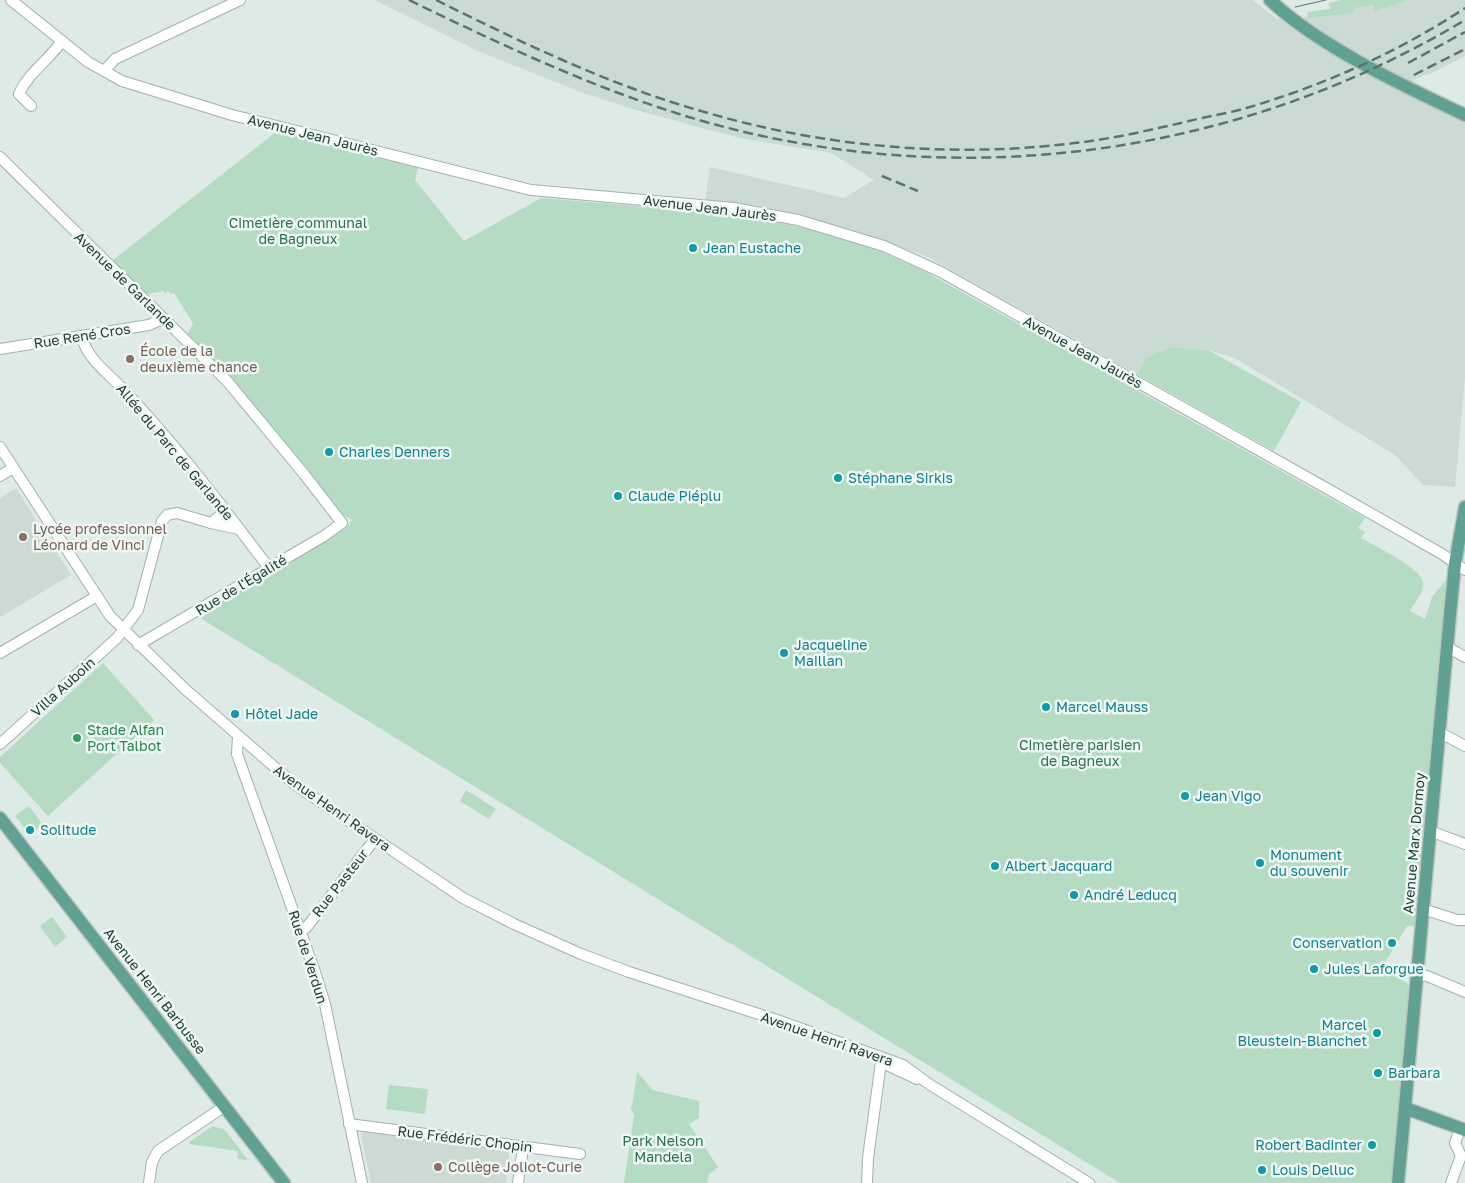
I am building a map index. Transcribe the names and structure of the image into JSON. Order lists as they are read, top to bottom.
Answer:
{
  "streets": {
    "main road": ["Avenue Marx Dormoy", "Avenue Henri Barbusse"],
    "street": [
      "Avenue Jean Jaurès",
      "Avenue de Garlande",
      "Rue René Cros",
      "Allée du Parc de Garlande",
      "Rue de l'Égalité",
      "Villa Auboin",
      "Avenue Henri Ravera",
      "Rue Pasteur",
      "Rue de Verdun",
      "Rue Frédéric Chopin"
    ]
  },
  "crossings": [
    ["Avenue Jean Jaurès", "Avenue Marx Dormoy"],
    ["Avenue de Garlande", "Rue René Cros"],
    ["Avenue de Garlande", "Rue de l'Égalité"],
    ["Rue René Cros", "Allée du Parc de Garlande"],
    ["Allée du Parc de Garlande", "Rue de l'Égalité"],
    ["Rue de l'Égalité", "Avenue Henri Ravera"],
    ["Villa Auboin", "Avenue Henri Ravera"],
    ["Avenue Henri Ravera", "Rue Pasteur"],
    ["Avenue Henri Ravera", "Rue de Verdun"],
    ["Rue de Verdun", "Rue Frédéric Chopin"]
  ],
  "parks": ["Cimetière communal de Bagneux", "Cimetière parisien de Bagneux", "Park Nelson Mandela"],
  "places": [
    "Jean Eustache",
    "École de la deuxième chance",
    "Charles Denners",
    "Stéphane Sirkis",
    "Claude Piéplu",
    "Lycée professionnel Léonard de Vinci",
    "Jacqueline Maillan",
    "Marcel Mauss",
    "Hôtel Jade",
    "Stade Alfan Port Talbot",
    "Jean Vigo",
    "Solitude",
    "Monument du souvenir",
    "Albert Jacquard",
    "André Leducq",
    "Conservation",
    "Jules Laforgue",
    "Marcel Bleustein-Blanchet",
    "Barbara",
    "Robert Badinter",
    "Collège Joliot-Curie",
    "Louis Delluc"
  ]
}
